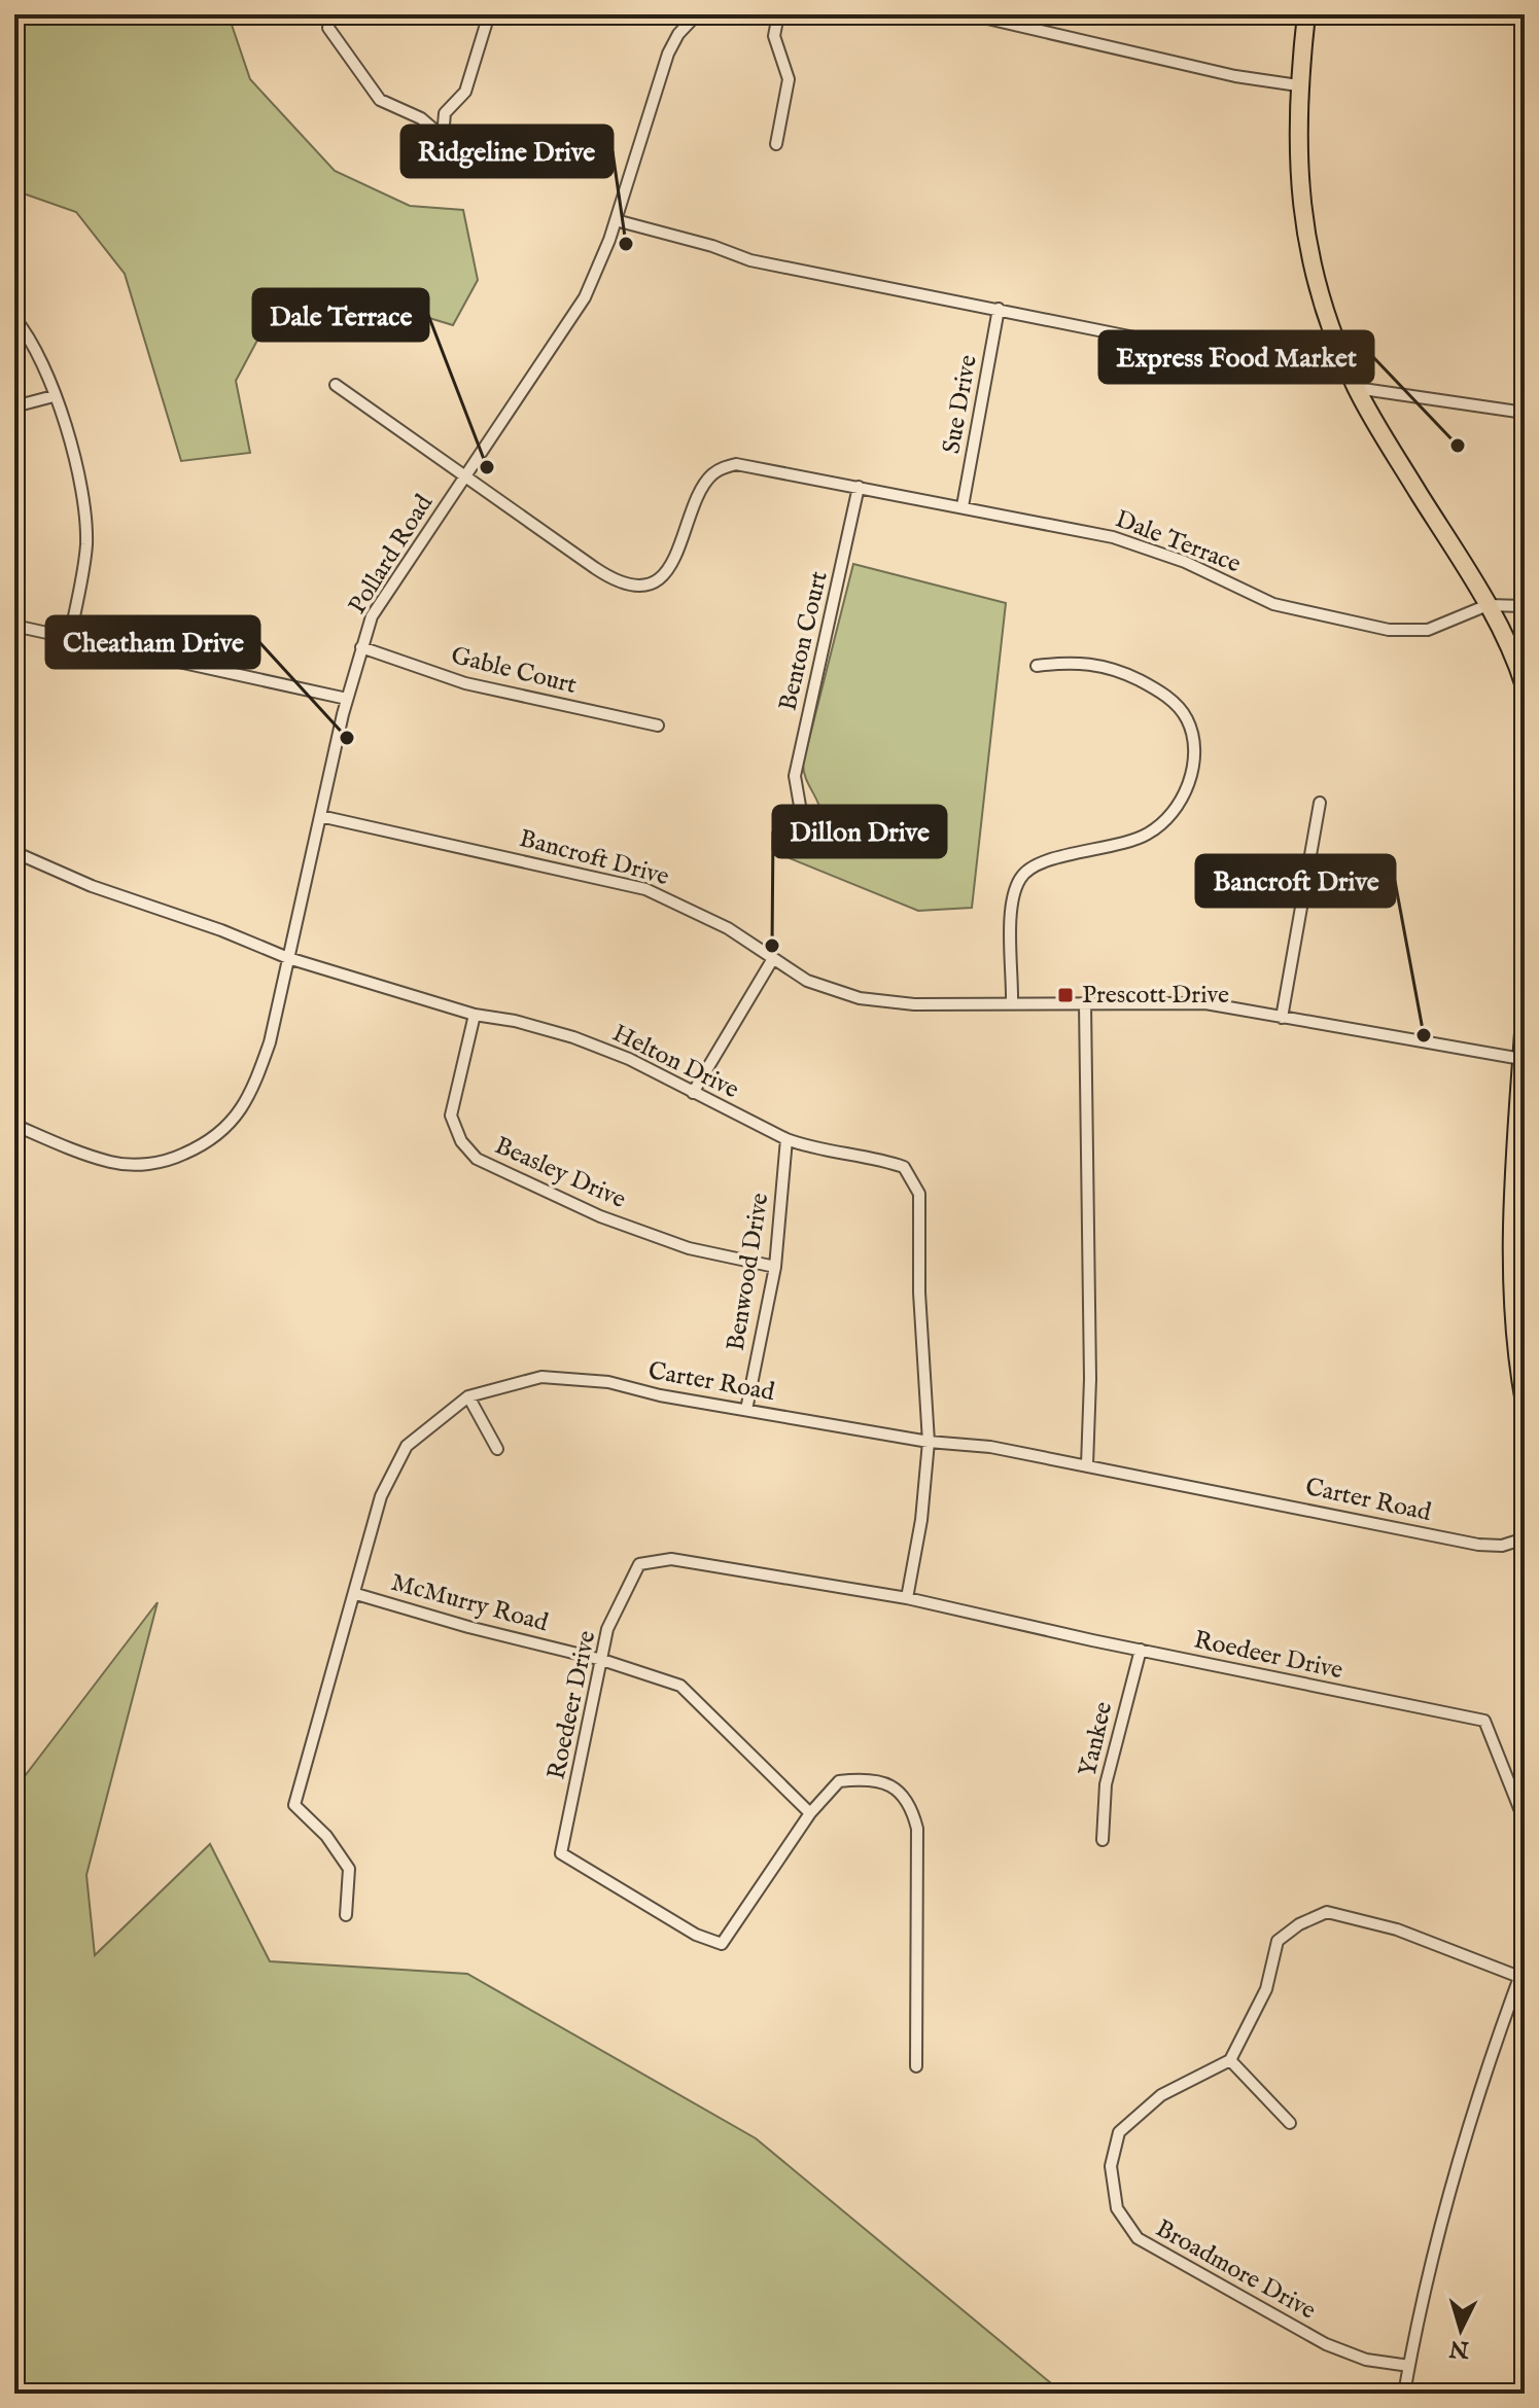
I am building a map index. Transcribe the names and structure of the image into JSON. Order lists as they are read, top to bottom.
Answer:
{
  "streets": {
    "street": [
      "Sue Drive",
      "Dale Terrace",
      "Pollard Road",
      "Benton Court",
      "Gable Court",
      "Bancroft Drive",
      "Helton Drive",
      "Beasley Drive",
      "Benwood Drive",
      "Carter Road",
      "McMurry Road",
      "Roedeer Drive",
      "Yankee",
      "Broadmore Drive"
    ]
  },
  "crossings": [
    ["Sue Drive", "Dale Terrace"],
    ["Dale Terrace", "Pollard Road"],
    ["Dale Terrace", "Benton Court"],
    ["Pollard Road", "Gable Court"],
    ["Pollard Road", "Bancroft Drive"],
    ["Pollard Road", "Helton Drive"],
    ["Helton Drive", "Beasley Drive"],
    ["Helton Drive", "Benwood Drive"],
    ["Helton Drive", "Carter Road"],
    ["Helton Drive", "Roedeer Drive"],
    ["Beasley Drive", "Benwood Drive"],
    ["Benwood Drive", "Carter Road"],
    ["Carter Road", "McMurry Road"],
    ["McMurry Road", "Roedeer Drive"],
    ["Roedeer Drive", "Yankee"]
  ],
  "places": {
    "other": [
      "Ridgeline Drive",
      "Express Food Market",
      "Dale Terrace",
      "Cheatham Drive",
      "Dillon Drive",
      "Bancroft Drive"
    ],
    "transit": ["Prescott Drive"]
  },
  "north": "bottom"
}
